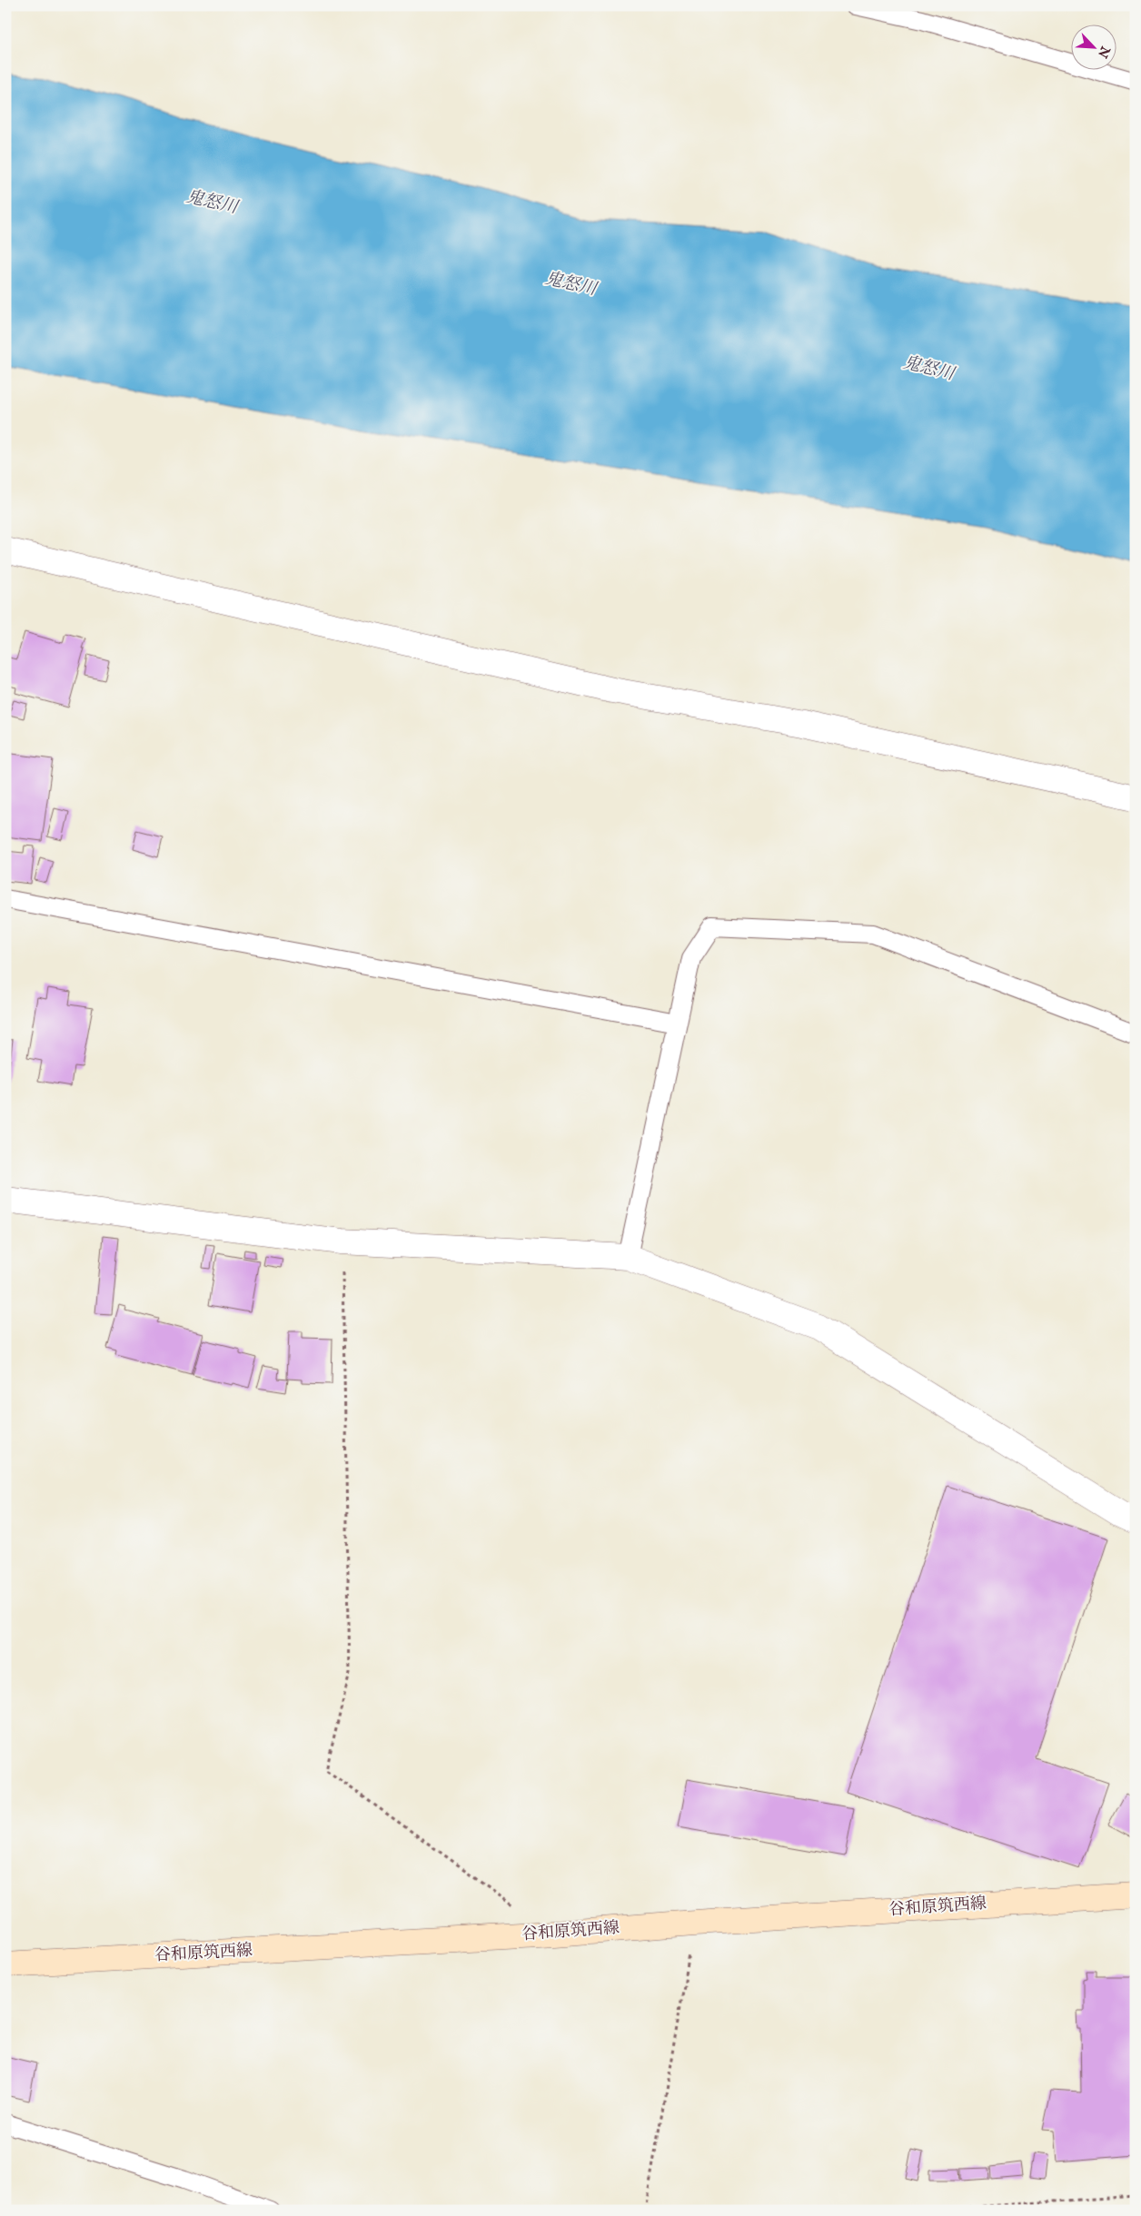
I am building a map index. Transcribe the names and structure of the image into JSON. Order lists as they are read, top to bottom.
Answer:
{
  "streets": {
    "main road": ["谷和原筑西線"]
  },
  "water": ["鬼怒川"],
  "north": "bottom right"
}
